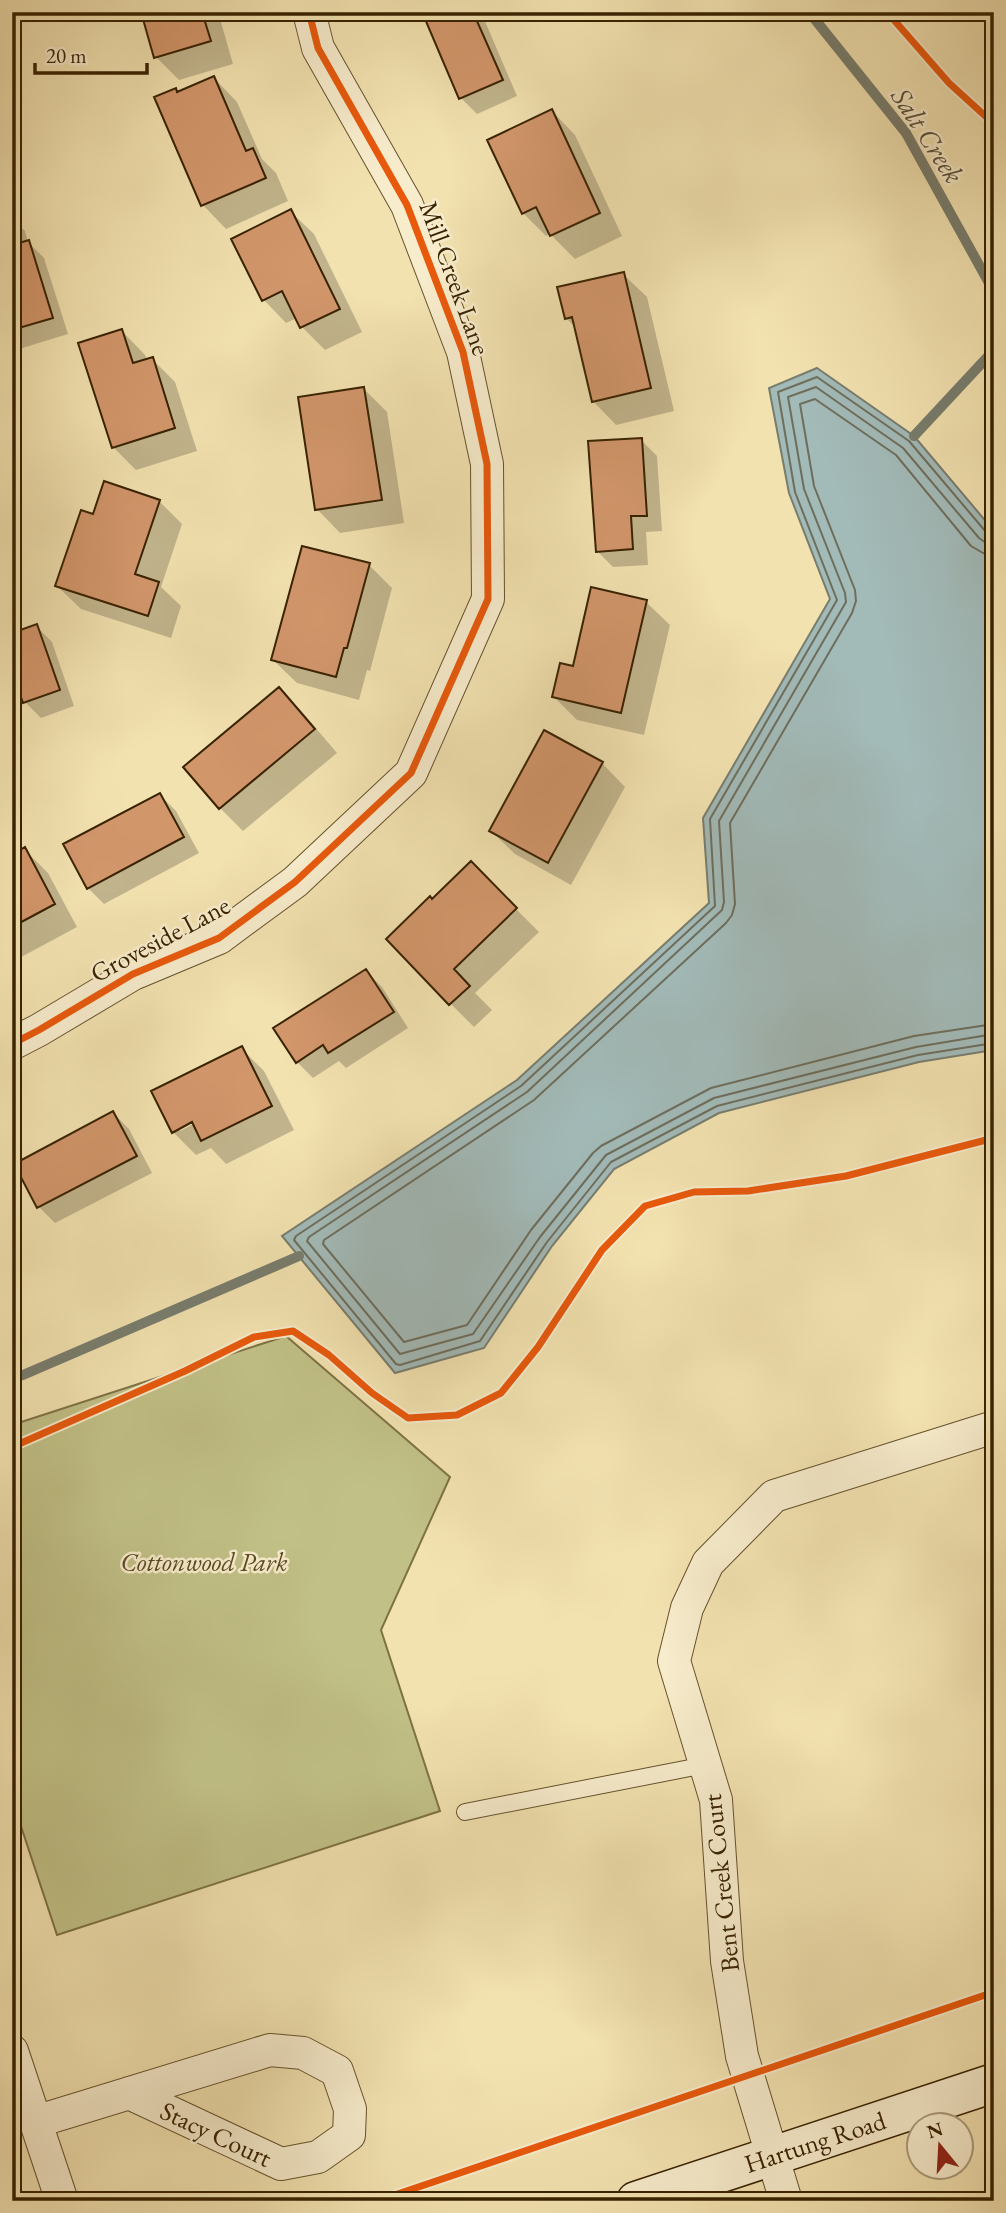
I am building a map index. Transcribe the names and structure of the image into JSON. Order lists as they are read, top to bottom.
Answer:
{
  "streets": {
    "street": [
      "Mill Creek Lane",
      "Groveside Lane",
      "Bent Creek Court",
      "Stacy Court",
      "Hartung Road"
    ]
  },
  "crossings": [
    ["Mill Creek Lane", "Groveside Lane"],
    ["Bent Creek Court", "Hartung Road"]
  ],
  "water": ["Salt Creek"],
  "parks": ["Cottonwood Park"],
  "scale_bar": "20 m",
  "north": "top"
}
